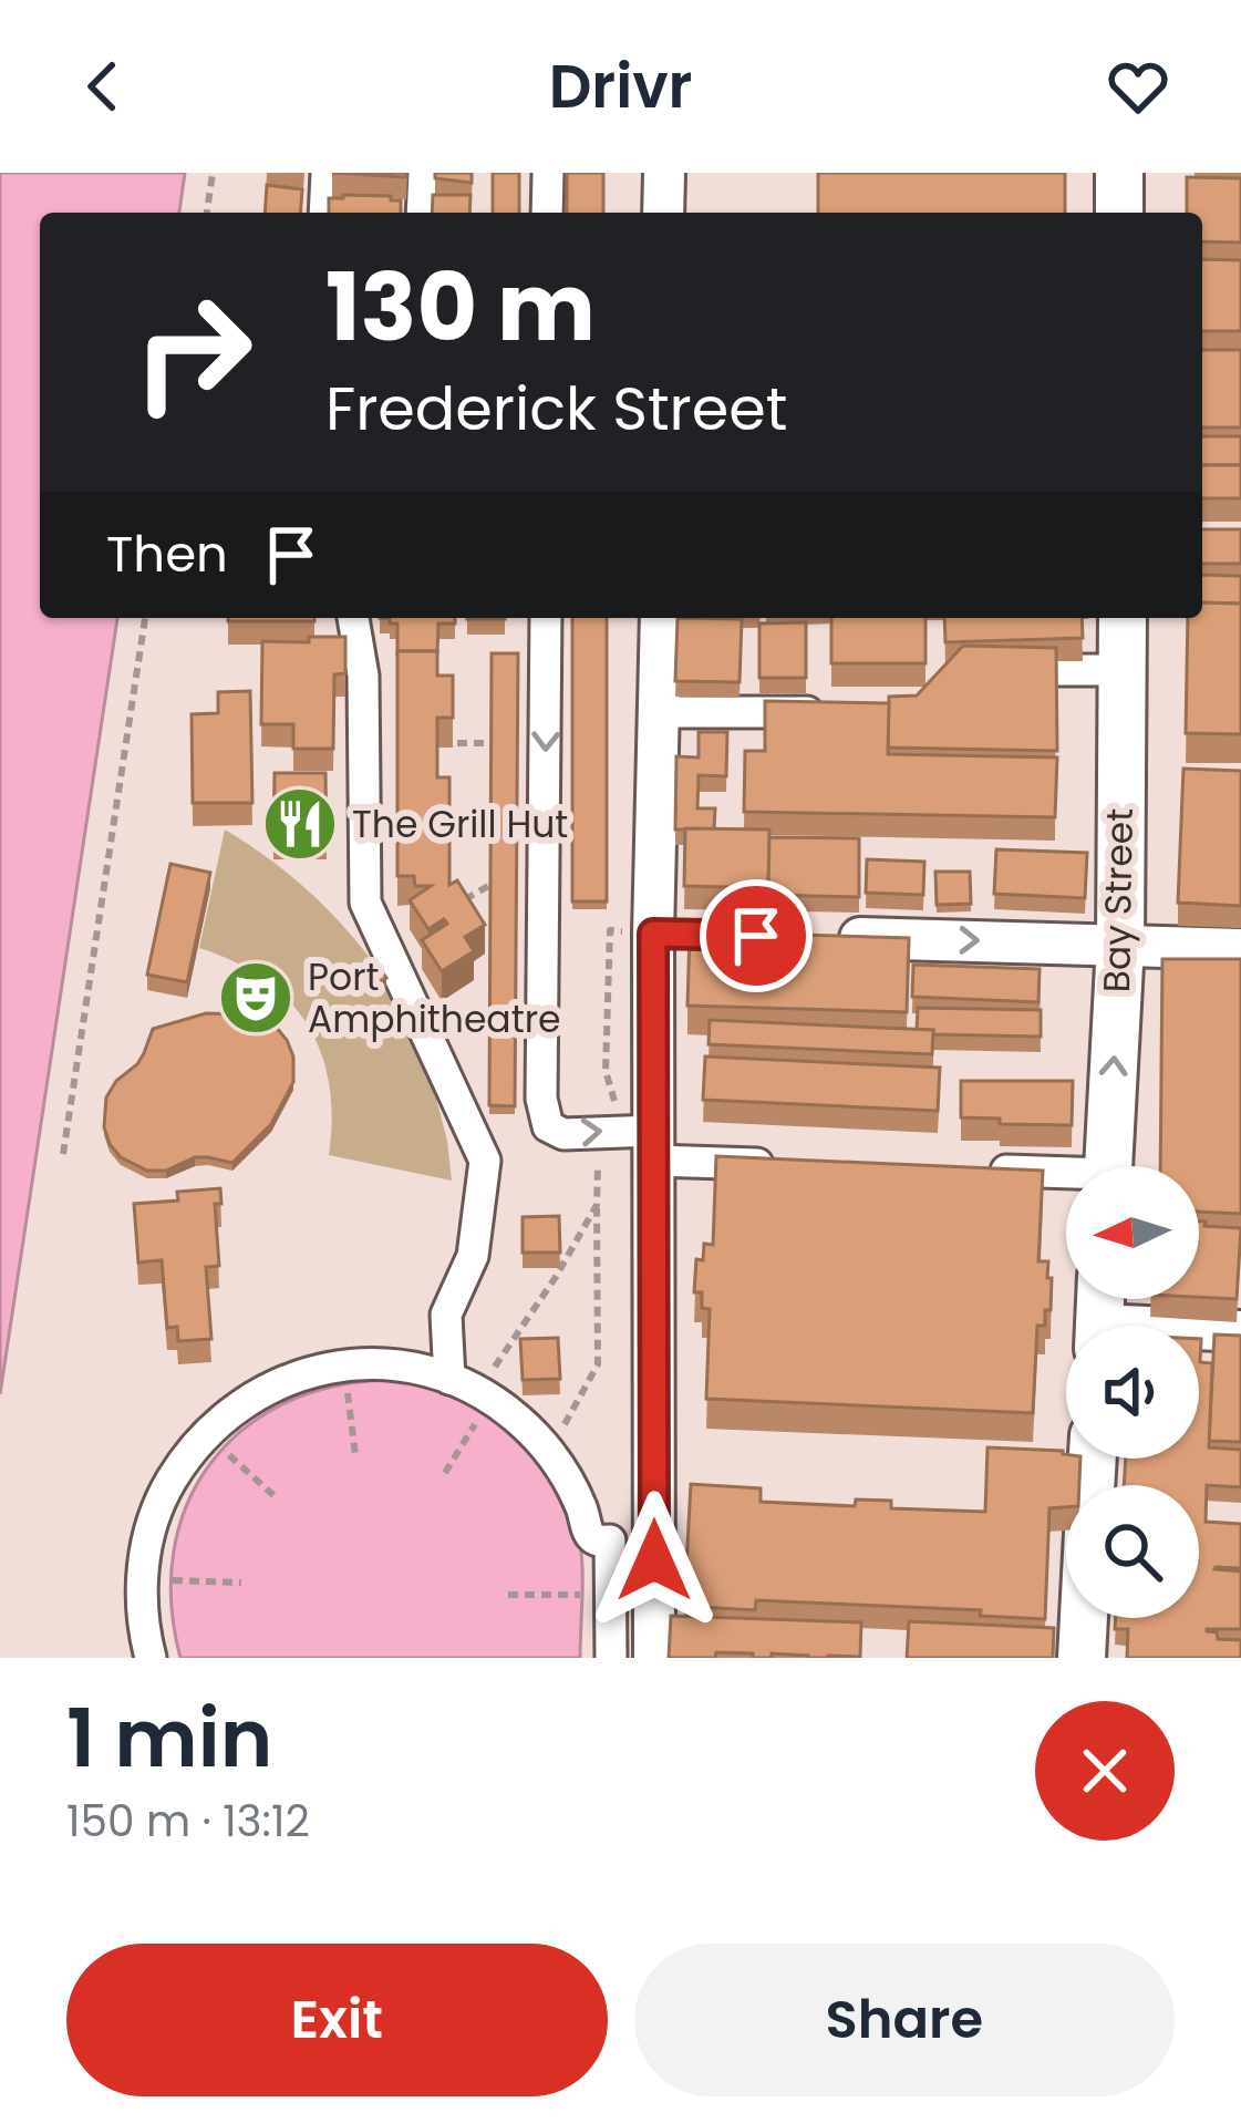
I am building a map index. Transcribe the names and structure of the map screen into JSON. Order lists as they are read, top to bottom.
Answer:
{
  "streets": {
    "highway": ["Bay Street"]
  },
  "one_way": ["Bay Street"],
  "places": {
    "restaurant": ["The Grill Hut"],
    "theatre": ["Port Amphitheatre"]
  },
  "north": "left",
  "page": {
    "header": "Drivr",
    "turn": ["130 m", "Frederick Street"],
    "then": "Then",
    "heading": ["1 min", "150 m · 13:12"],
    "buttons": ["Exit", "Share"]
  }
}
